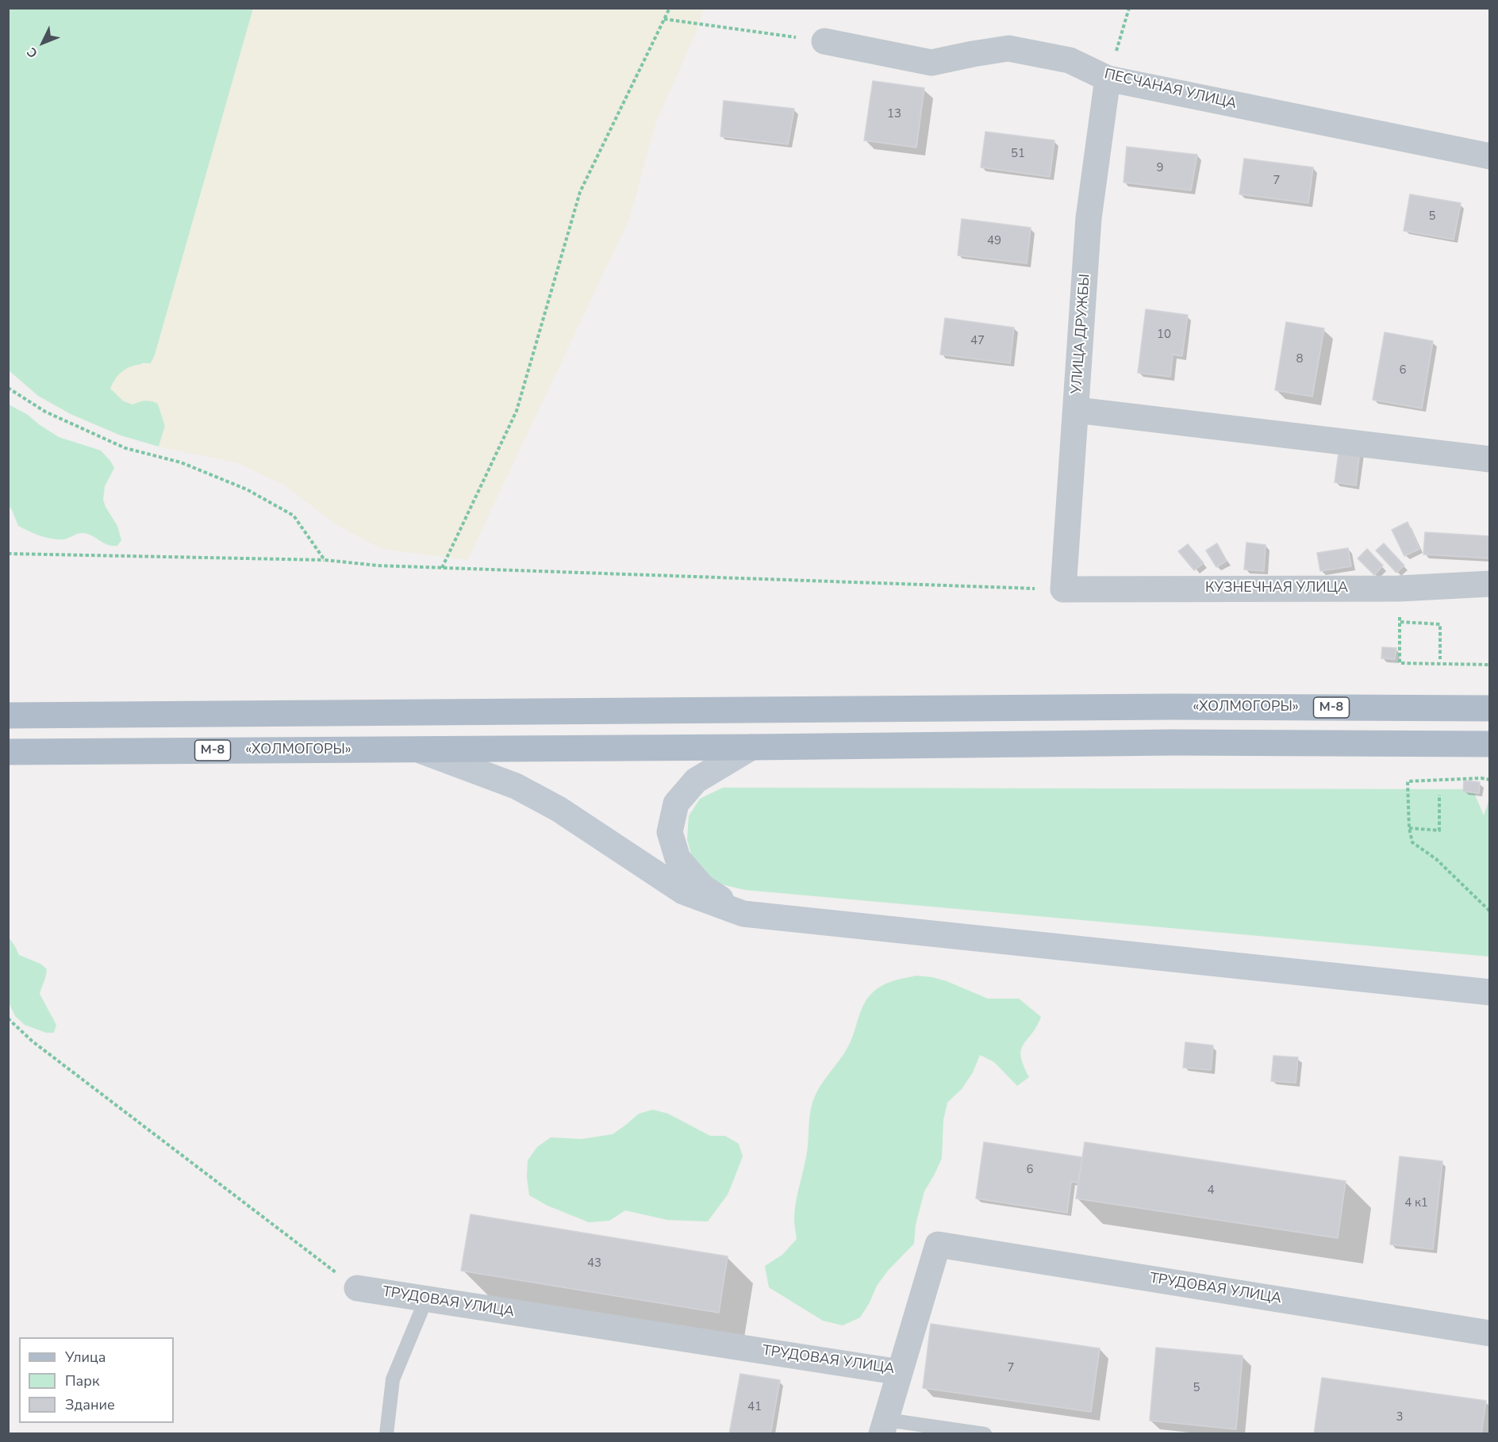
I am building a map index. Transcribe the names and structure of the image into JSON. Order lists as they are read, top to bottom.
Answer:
{
  "streets": {
    "main road": ["«ХОЛМОГОРЫ»", "М-8"],
    "street": [
      "ПЕСЧАНАЯ УЛИЦА",
      "УЛИЦА ДРУЖБЫ",
      "КУЗНЕЧНАЯ УЛИЦА",
      "ТРУДОВАЯ УЛИЦА"
    ]
  },
  "crossings": [
    ["ПЕСЧАНАЯ УЛИЦА", "УЛИЦА ДРУЖБЫ"],
    ["УЛИЦА ДРУЖБЫ", "КУЗНЕЧНАЯ УЛИЦА"]
  ],
  "house_numbers": [
    "13",
    "51",
    "9",
    "7",
    "5",
    "49",
    "10",
    "47",
    "8",
    "6",
    "6",
    "4",
    "4 к1",
    "43",
    "7",
    "5",
    "41",
    "3"
  ],
  "legend": ["Улица", "Парк", "Здание"],
  "north": "bottom left"
}
